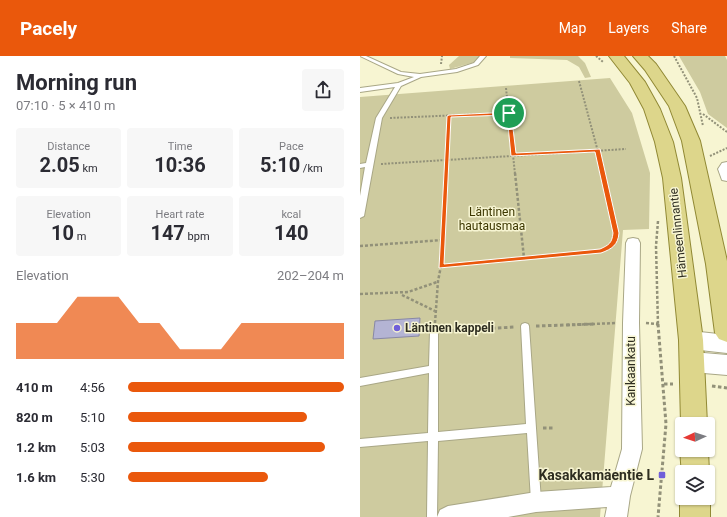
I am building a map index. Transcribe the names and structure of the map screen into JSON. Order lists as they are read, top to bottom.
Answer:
{
  "streets": {
    "main road": ["Hämeenlinnantie"],
    "street": ["Kankaankatu"]
  },
  "parks": ["Läntinen hautausmaa"],
  "places": {
    "other": ["Läntinen kappeli"],
    "transit": ["Kasakkamäentie L"]
  },
  "north": "left",
  "page": {
    "header": "Pacely",
    "nav": ["Map", "Layers", "Share"],
    "heading": ["Morning run", "07:10 · 5 × 410 m"],
    "stats": [
      ["Distance", "2.05 km"],
      ["Time", "10:36"],
      ["Pace", "5:10 /km"],
      ["Elevation", "10 m"],
      ["Heart rate", "147 bpm"],
      ["kcal", "140"]
    ],
    "chart": ["Elevation", "202–204 m"],
    "list": [
      {
        "name": "410 m",
        "note": "4:56"
      },
      {
        "name": "820 m",
        "note": "5:10"
      },
      {
        "name": "1.2 km",
        "note": "5:03"
      },
      {
        "name": "1.6 km",
        "note": "5:30"
      }
    ]
  }
}
